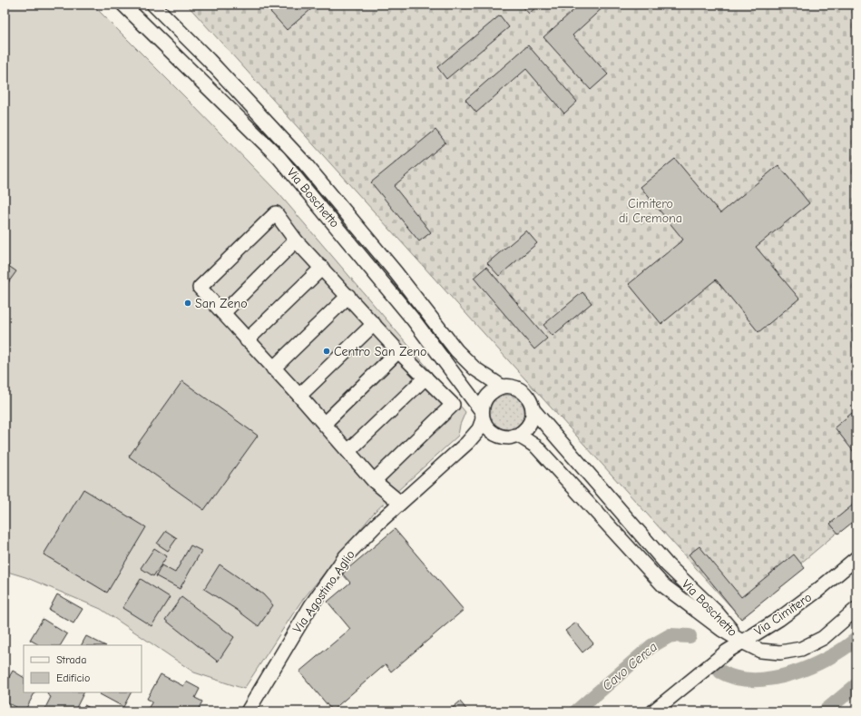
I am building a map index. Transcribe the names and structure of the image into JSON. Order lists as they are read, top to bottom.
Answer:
{
  "streets": {
    "street": ["Via Boschetto", "Via Agostino Aglio", "Via Cimitero"]
  },
  "crossings": [
    ["Via Boschetto", "Via Agostino Aglio"],
    ["Via Boschetto", "Via Cimitero"]
  ],
  "water": ["Cavo Cerca"],
  "parks": ["Cimitero di Cremona"],
  "places": ["San Zeno", "Centro San Zeno"],
  "legend": ["Strada", "Edificio"]
}
